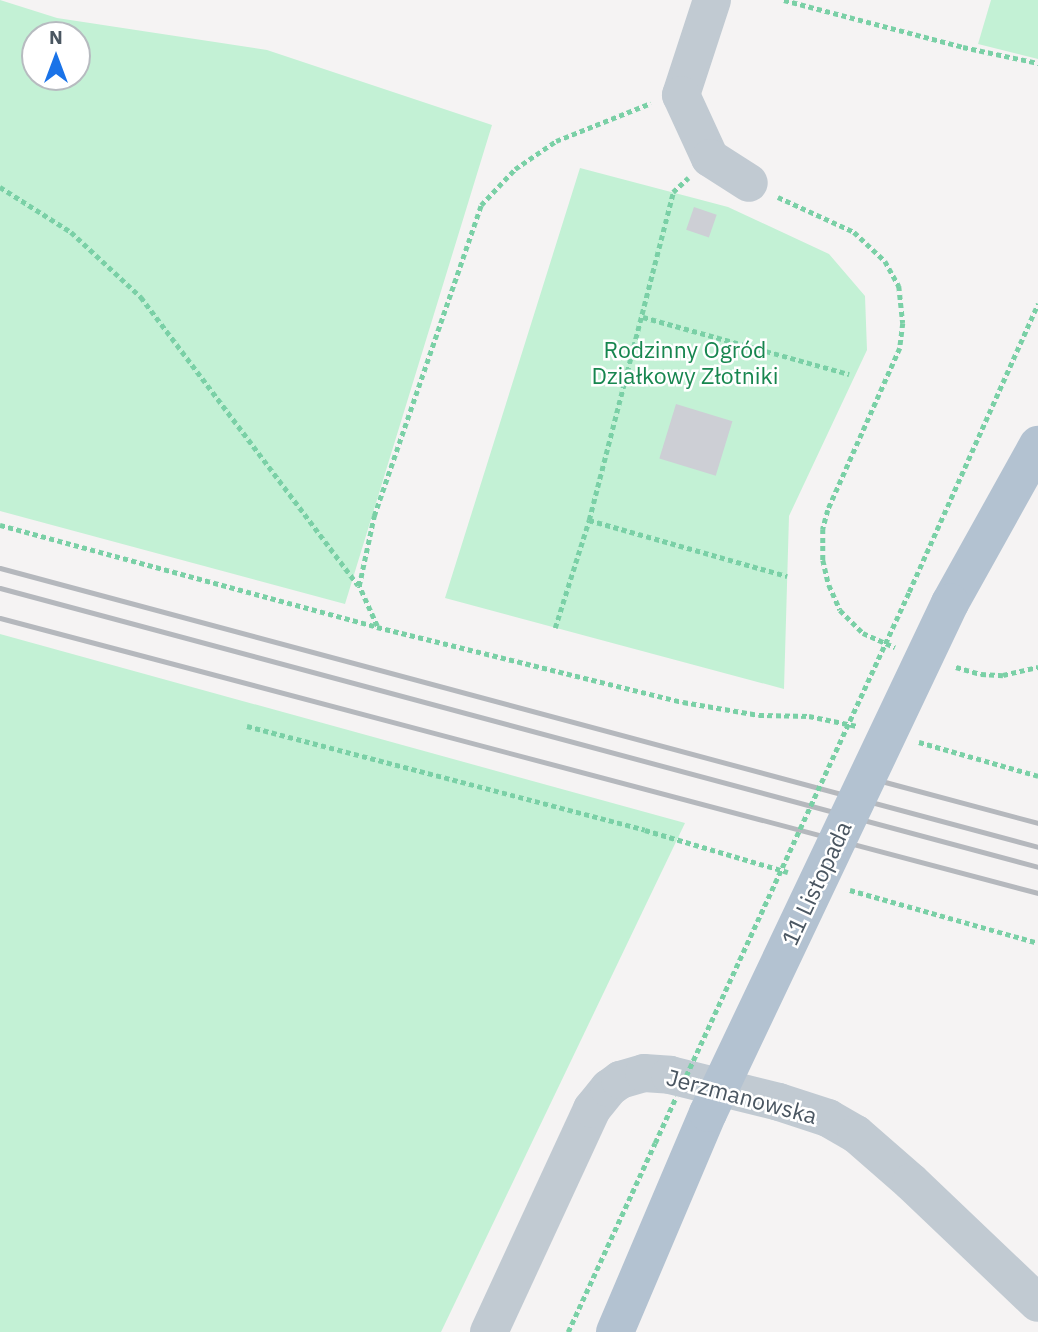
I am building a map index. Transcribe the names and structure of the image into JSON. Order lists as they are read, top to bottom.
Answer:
{
  "streets": {
    "main road": ["11 Listopada"],
    "street": ["Jerzmanowska"]
  },
  "parks": ["Rodzinny Ogród Działkowy Złotniki"],
  "north": "top"
}
